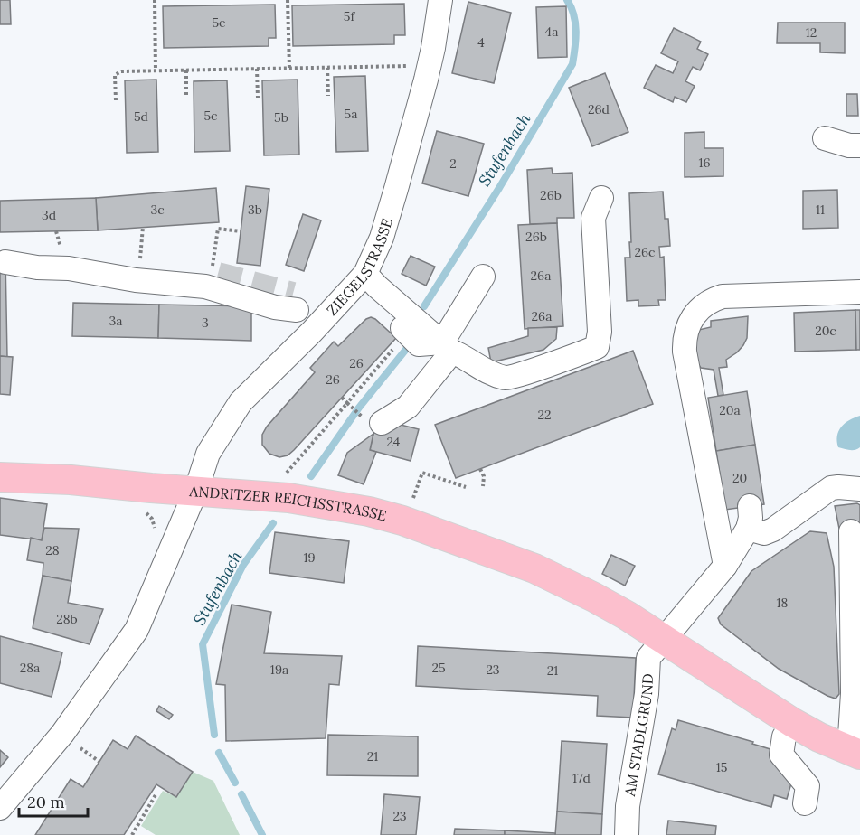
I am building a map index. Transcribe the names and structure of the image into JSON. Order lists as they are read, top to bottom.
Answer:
{
  "streets": {
    "main road": ["ANDRITZER REICHSSTRASSE"],
    "street": ["ZIEGELSTRASSE", "AM STADLGRUND"]
  },
  "crossings": [
    ["ZIEGELSTRASSE", "ANDRITZER REICHSSTRASSE"],
    ["ANDRITZER REICHSSTRASSE", "AM STADLGRUND"]
  ],
  "water": ["Stufenbach"],
  "house_numbers": [
    "5f",
    "5e",
    "4a",
    "12",
    "4",
    "26d",
    "5a",
    "5c",
    "5d",
    "5b",
    "16",
    "2",
    "26b",
    "3c",
    "3b",
    "11",
    "3d",
    "26b",
    "26c",
    "26a",
    "26a",
    "3a",
    "3",
    "20c",
    "26",
    "26",
    "20a",
    "22",
    "24",
    "20",
    "28",
    "19",
    "18",
    "28b",
    "28a",
    "25",
    "19a",
    "23",
    "21",
    "21",
    "15",
    "17d",
    "23"
  ],
  "scale_bar": "20 m"
}
